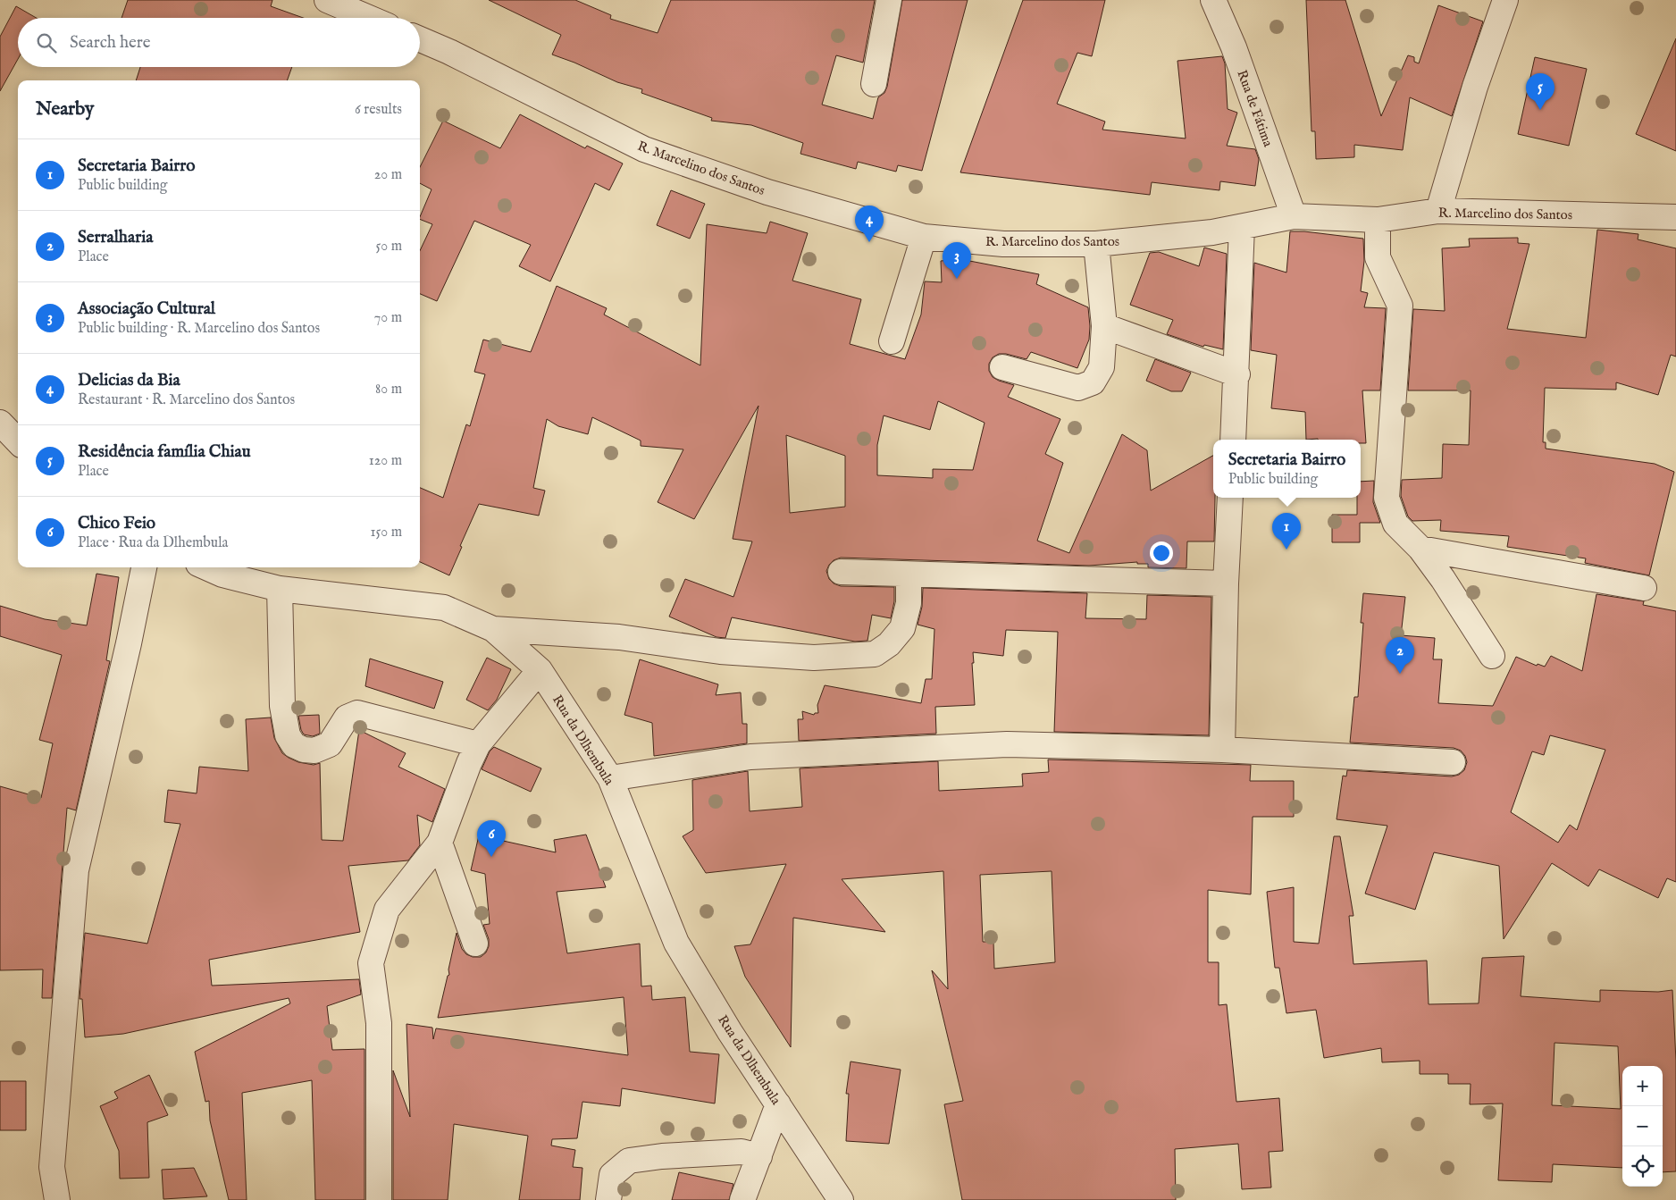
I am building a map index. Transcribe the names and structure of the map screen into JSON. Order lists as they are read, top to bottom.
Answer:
{
  "streets": {
    "street": ["Rua de Fátima", "R. Marcelino dos Santos", "Rua da Dlhembula"]
  },
  "crossings": [
    ["Rua de Fátima", "R. Marcelino dos Santos"]
  ],
  "page": {
    "search": "Search here",
    "pins": [
      "5",
      "4",
      "3",
      "1",
      "2",
      "6"
    ],
    "heading": ["Nearby", "6 results"],
    "list": [
      {
        "mark": "1",
        "name": "Secretaria Bairro",
        "note": "Public building",
        "value": "20 m"
      },
      {
        "mark": "2",
        "name": "Serralharia",
        "note": "Place",
        "value": "50 m"
      },
      {
        "mark": "3",
        "name": "Associação Cultural",
        "note": "Public building · R. Marcelino dos Santos",
        "value": "70 m"
      },
      {
        "mark": "4",
        "name": "Delicias da Bia",
        "note": "Restaurant · R. Marcelino dos Santos",
        "value": "80 m"
      },
      {
        "mark": "5",
        "name": "Residência família Chiau",
        "note": "Place",
        "value": "120 m"
      },
      {
        "mark": "6",
        "name": "Chico Feio",
        "note": "Place · Rua da Dlhembula",
        "value": "150 m"
      }
    ],
    "popup": ["Secretaria Bairro", "Public building"],
    "map_buttons": ["+", "−"]
  }
}
